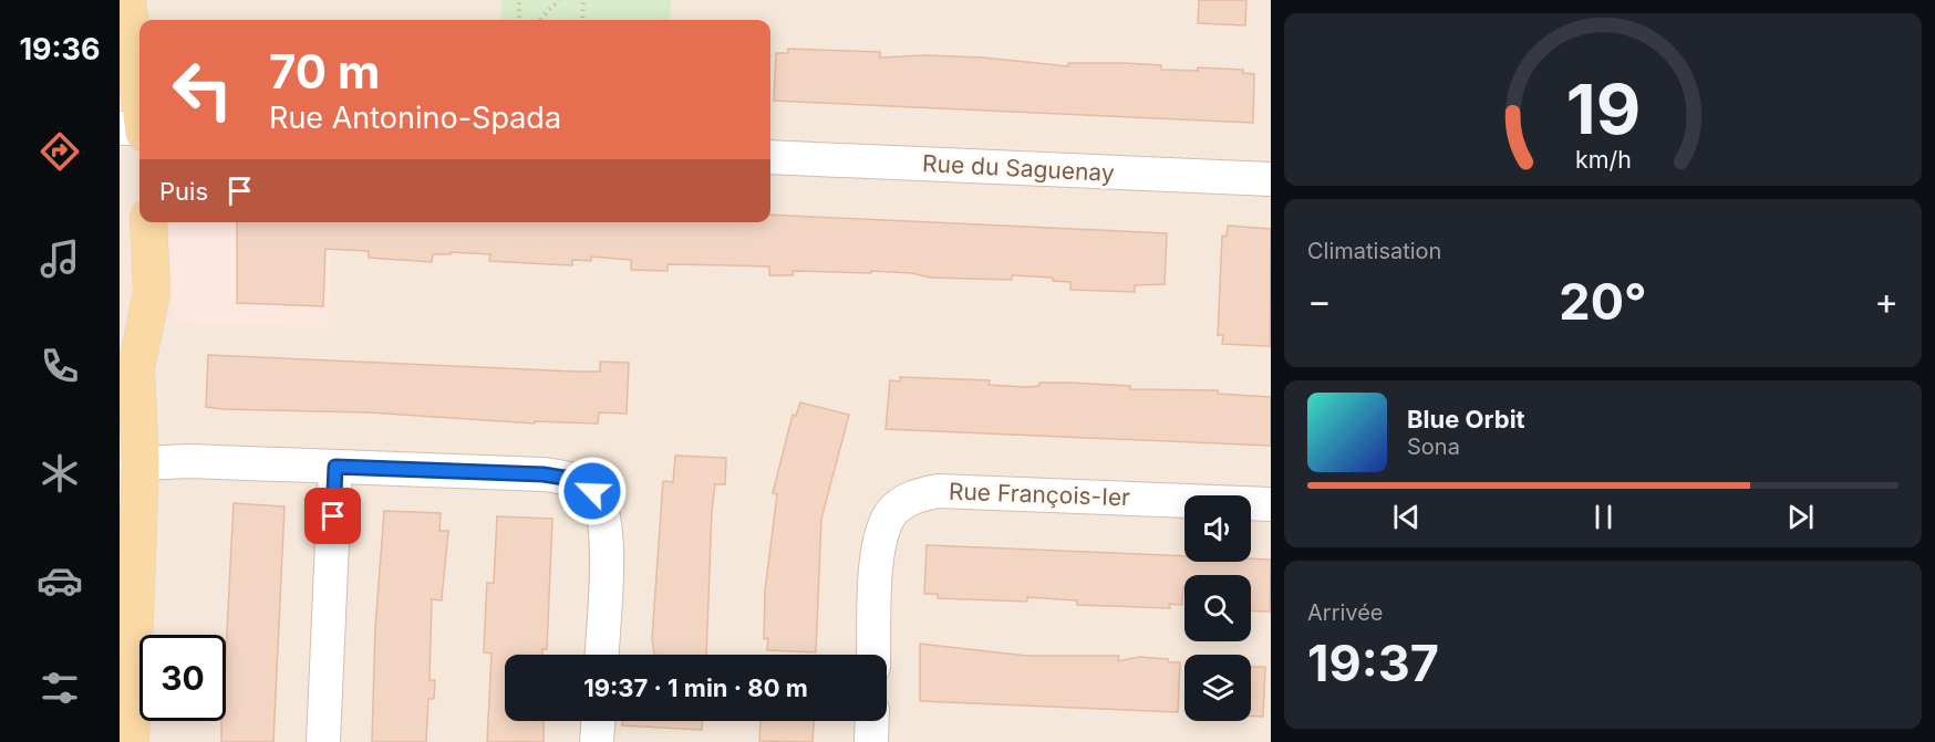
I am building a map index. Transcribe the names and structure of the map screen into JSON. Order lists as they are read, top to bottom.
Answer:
{
  "streets": {
    "street": ["Rue du Saguenay", "Rue François-Ier"]
  },
  "page": {
    "tabs": "19:36",
    "turn": ["70 m", "Rue Antonino-Spada"],
    "then": "Puis",
    "tile": [
      "Climatisation",
      ["Arrivée", "19:37"]
    ],
    "heat": ["−", "20°", "+"],
    "song": ["Blue Orbit", "Sona"],
    "limit": "30",
    "trip": "19:37 · 1 min · 80 m",
    "gauge": ["19", "km/h"]
  }
}
